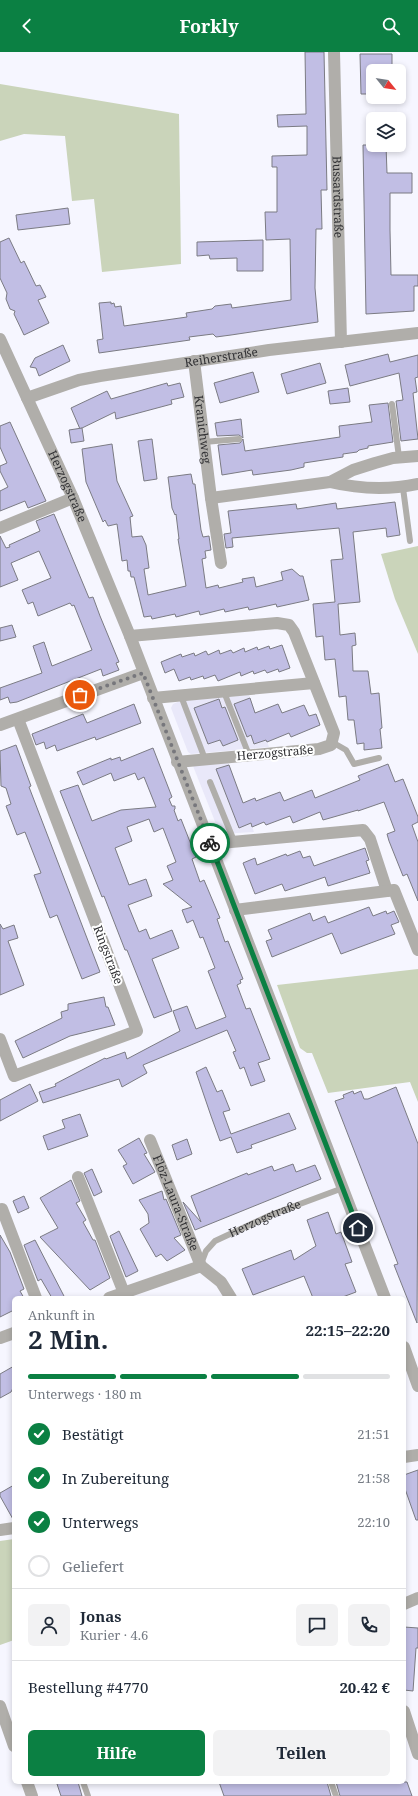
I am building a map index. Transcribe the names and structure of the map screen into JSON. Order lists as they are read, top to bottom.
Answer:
{
  "streets": {
    "street": [
      "Bussardstraße",
      "Reiherstraße",
      "Kranichweg",
      "Herzogstraße",
      "Ringstraße",
      "Flöz-Laura-Straße"
    ]
  },
  "crossings": [
    ["Bussardstraße", "Reiherstraße"],
    ["Reiherstraße", "Kranichweg"],
    ["Reiherstraße", "Herzogstraße"],
    ["Herzogstraße", "Flöz-Laura-Straße"]
  ],
  "north": "bottom right",
  "page": {
    "header": "Forkly",
    "heading": ["2 Min.", "Ankunft in", "22:15–22:20"],
    "panel": [
      "Jonas",
      "Kurier · 4.6",
      "Bestellung #4770",
      "20.42 €"
    ],
    "bar": "Unterwegs · 180 m",
    "list": [
      ["Bestätigt", "21:51"],
      ["In Zubereitung", "21:58"],
      ["Unterwegs", "22:10"],
      "Geliefert"
    ],
    "buttons": ["Hilfe", "Teilen"]
  }
}
